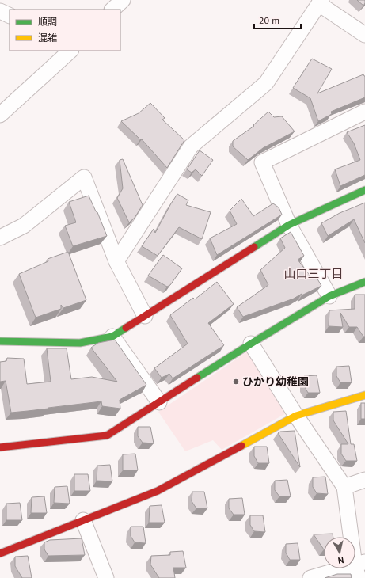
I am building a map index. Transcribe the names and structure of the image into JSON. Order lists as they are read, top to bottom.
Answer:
{
  "districts": ["山口三丁目"],
  "places": ["ひかり幼稚園"],
  "legend": ["順調", "混雑"],
  "scale_bar": "20 m",
  "north": "bottom"
}
